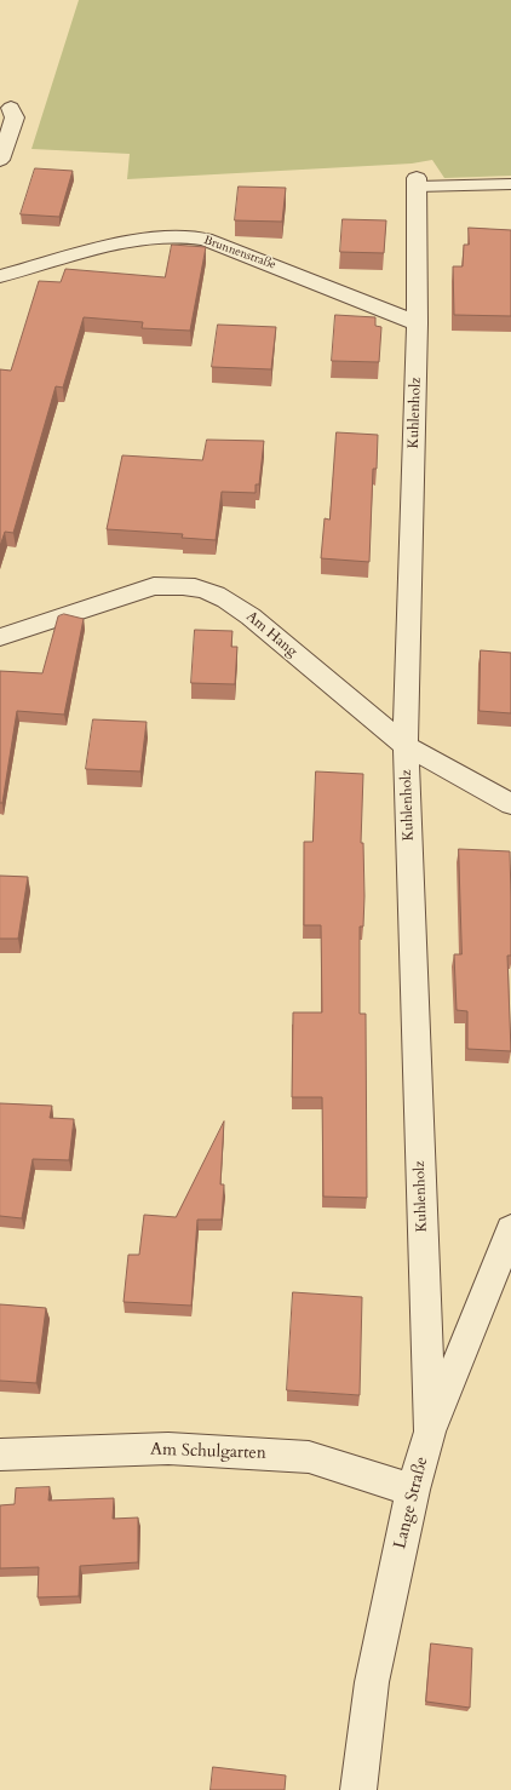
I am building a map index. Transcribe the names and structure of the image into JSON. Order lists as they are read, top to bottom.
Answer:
{
  "streets": {
    "street": [
      "Brunnenstraße",
      "Kuhlenholz",
      "Am Hang",
      "Am Schulgarten",
      "Lange Straße"
    ]
  },
  "crossings": [
    ["Brunnenstraße", "Kuhlenholz"],
    ["Kuhlenholz", "Am Hang"],
    ["Kuhlenholz", "Lange Straße"],
    ["Am Schulgarten", "Lange Straße"]
  ]
}
